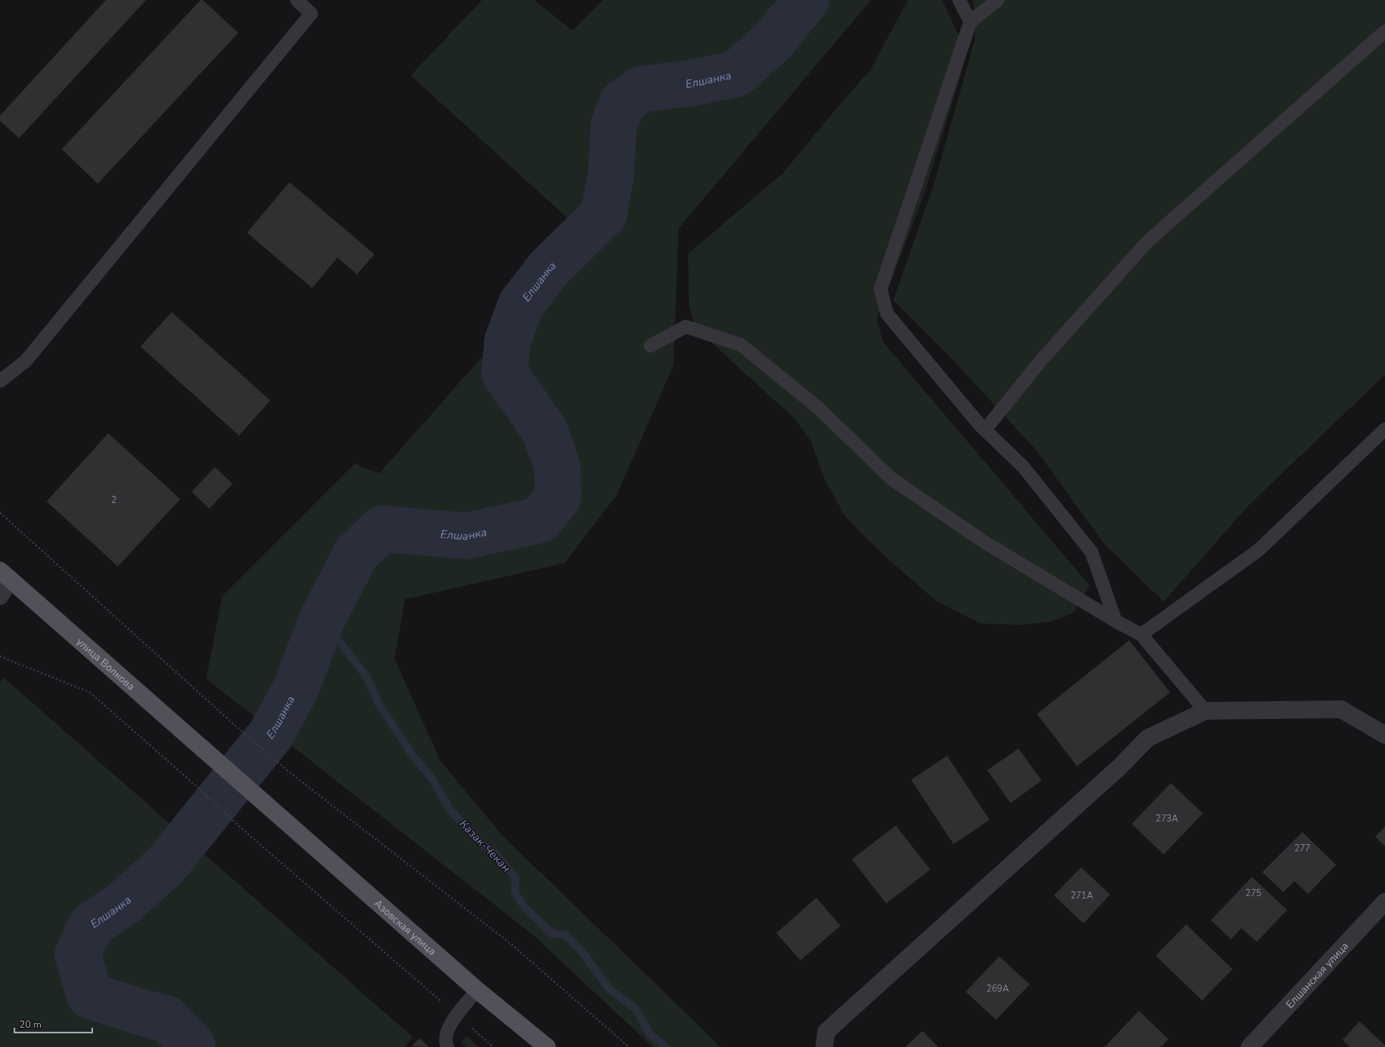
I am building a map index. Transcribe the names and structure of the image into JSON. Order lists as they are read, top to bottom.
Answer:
{
  "streets": {
    "main road": ["улица Волкова", "Азовская улица"],
    "street": ["Елшанская улица"]
  },
  "crossings": [
    ["улица Волкова", "Азовская улица"]
  ],
  "water": ["Елшанка", "Казак-Чекан"],
  "house_numbers": [
    "2",
    "273А",
    "277",
    "275",
    "271А",
    "269А"
  ],
  "scale_bar": "20 m"
}
